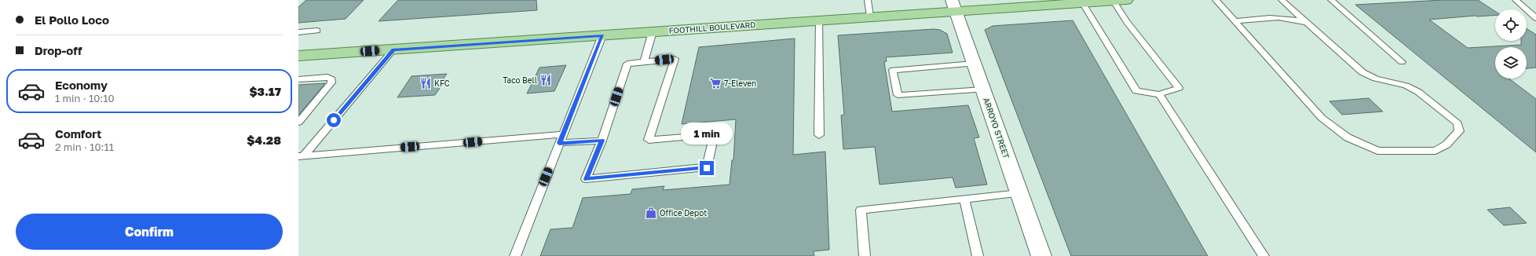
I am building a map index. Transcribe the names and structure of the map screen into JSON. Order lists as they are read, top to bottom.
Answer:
{
  "streets": {
    "main road": ["FOOTHILL BOULEVARD"],
    "street": ["ARROYO STREET"]
  },
  "crossings": [
    ["FOOTHILL BOULEVARD", "ARROYO STREET"]
  ],
  "places": {
    "restaurant": ["Taco Bell", "KFC"],
    "supermarket": ["7-Eleven"],
    "shop": ["Office Depot"]
  },
  "page": {
    "banner": ["El Pollo Loco", "Drop-off"],
    "list": [
      {
        "name": "Economy",
        "note": "1 min · 10:10",
        "value": "$3.17"
      },
      {
        "name": "Comfort",
        "note": "2 min · 10:11",
        "value": "$4.28"
      }
    ],
    "bubble": "1 min",
    "buttons": "Confirm"
  }
}
